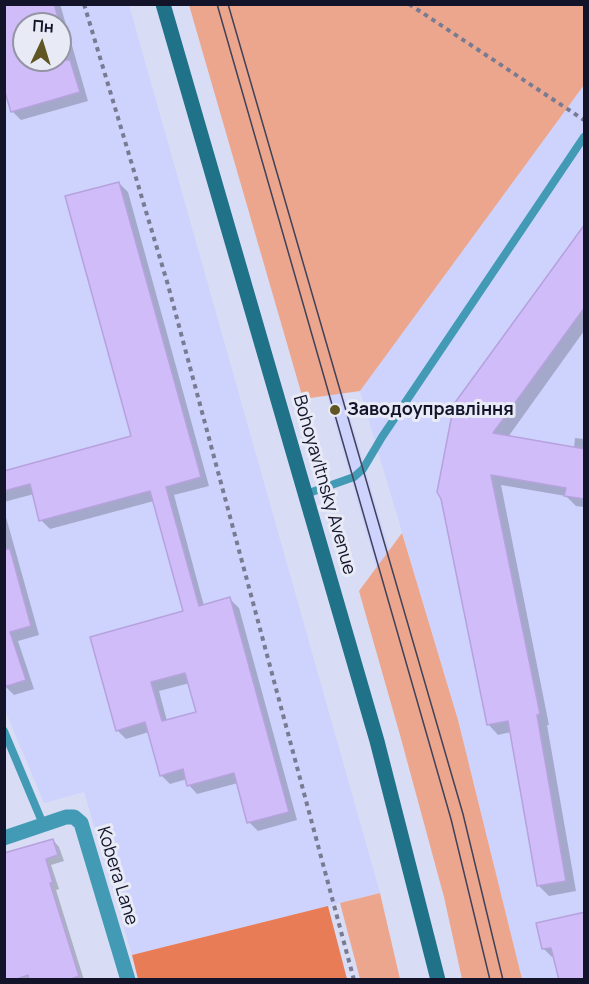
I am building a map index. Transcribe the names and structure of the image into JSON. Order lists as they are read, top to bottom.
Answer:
{
  "streets": {
    "main road": ["Bohoyavltnsky Avenue"],
    "street": ["Kobera Lane"]
  },
  "places": ["Заводоуправління"],
  "north": "top"
}
